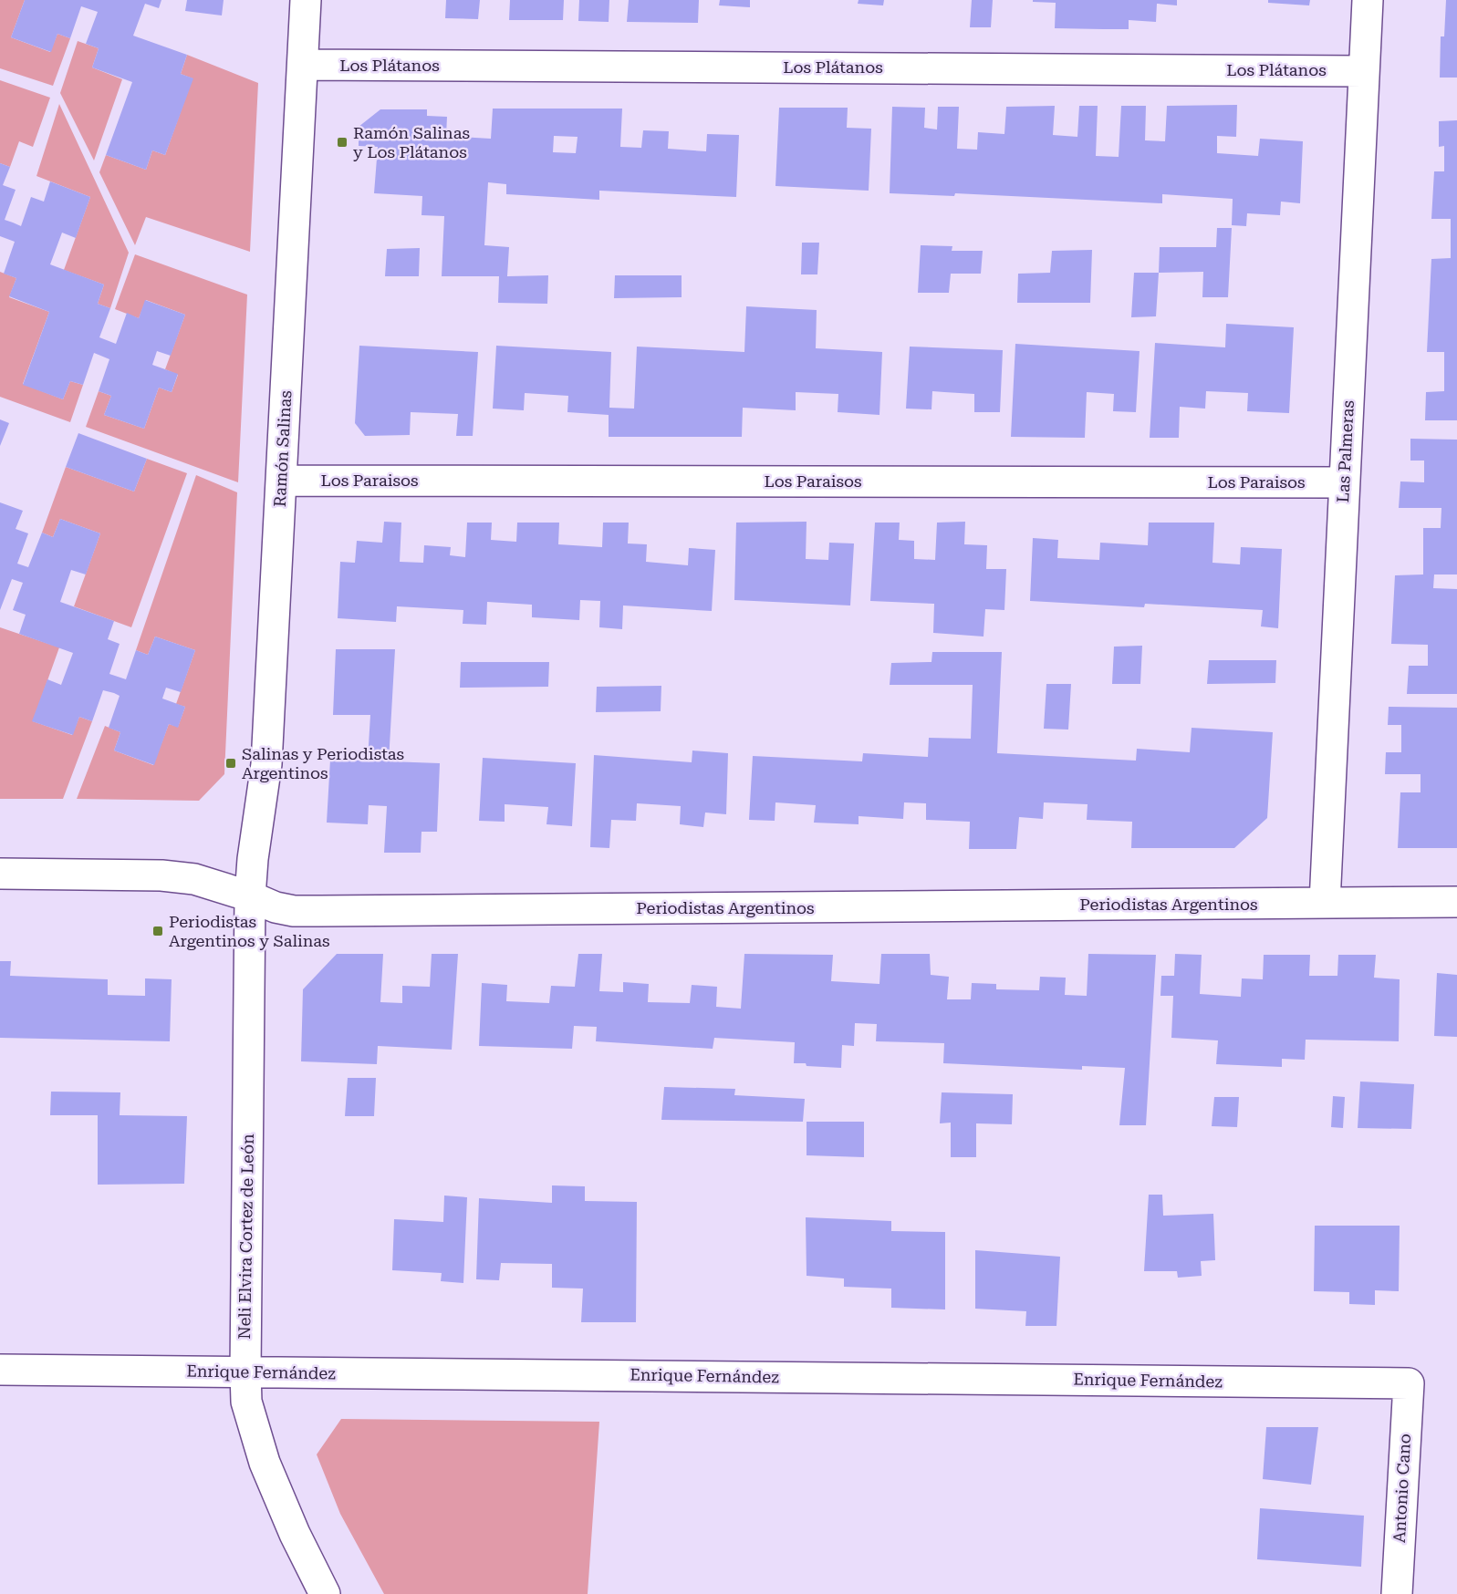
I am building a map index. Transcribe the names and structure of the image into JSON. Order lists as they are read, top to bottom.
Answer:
{
  "streets": {
    "street": [
      "Los Plátanos",
      "Ramón Salinas",
      "Las Palmeras",
      "Los Paraisos",
      "Periodistas Argentinos",
      "Neli Elvira Cortez de León",
      "Enrique Fernández",
      "Antonio Cano"
    ]
  },
  "crossings": [
    ["Los Plátanos", "Ramón Salinas"],
    ["Los Plátanos", "Las Palmeras"],
    ["Ramón Salinas", "Los Paraisos"],
    ["Ramón Salinas", "Periodistas Argentinos"],
    ["Ramón Salinas", "Neli Elvira Cortez de León"],
    ["Las Palmeras", "Los Paraisos"],
    ["Las Palmeras", "Periodistas Argentinos"],
    ["Periodistas Argentinos", "Neli Elvira Cortez de León"],
    ["Neli Elvira Cortez de León", "Enrique Fernández"],
    ["Enrique Fernández", "Antonio Cano"]
  ],
  "places": {
    "transit": ["Ramón Salinas y Los Plátanos", "Salinas y Periodistas Argentinos", "Periodistas Argentinos y Salinas"]
  }
}
